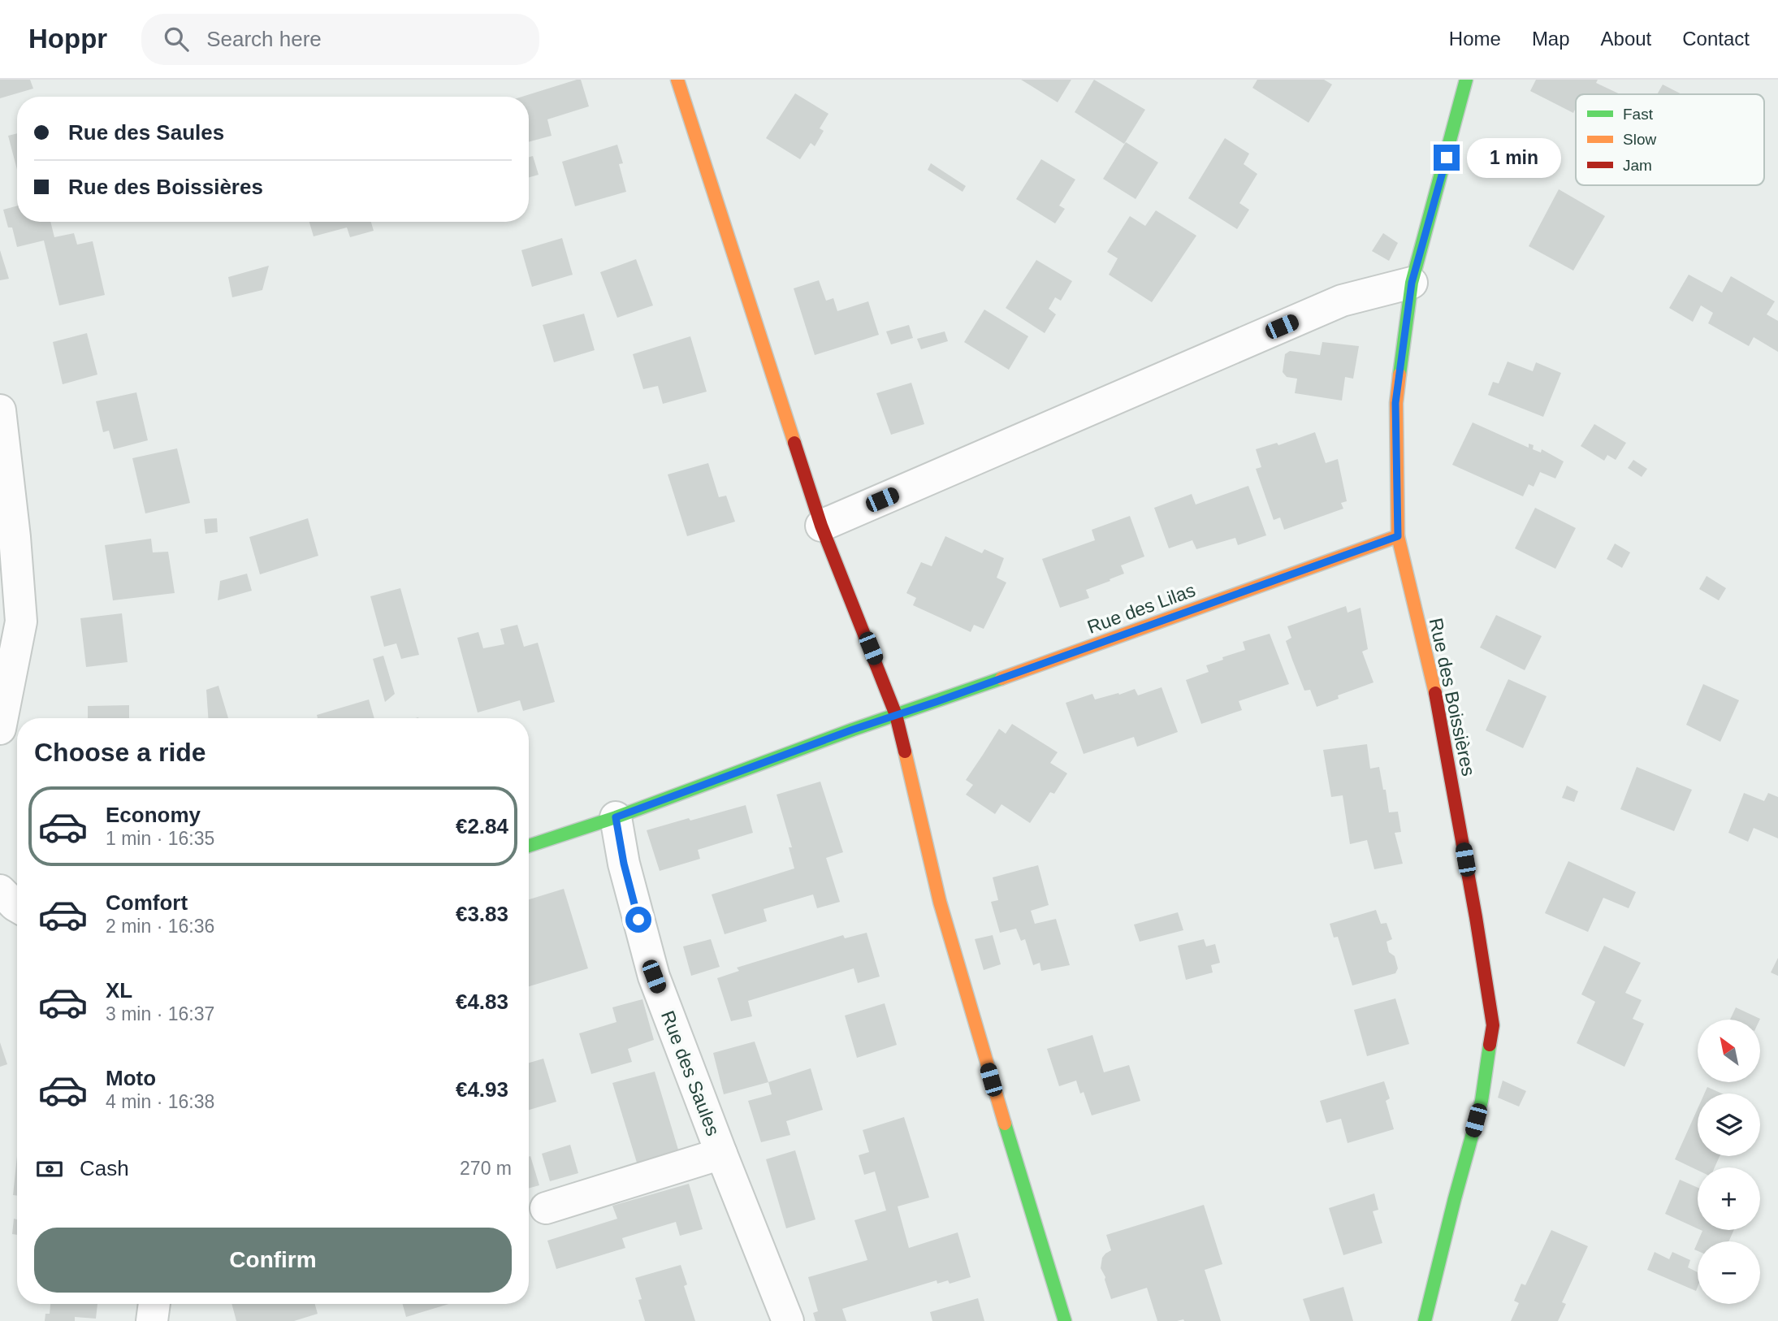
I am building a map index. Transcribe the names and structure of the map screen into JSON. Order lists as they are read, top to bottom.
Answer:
{
  "streets": {
    "street": ["Rue des Lilas", "Rue des Boissières", "Rue des Saules"]
  },
  "crossings": [
    ["Rue des Lilas", "Rue des Boissières"],
    ["Rue des Lilas", "Rue des Saules"]
  ],
  "legend": ["Fast", "Slow", "Jam"],
  "north": "top left",
  "page": {
    "header": "Hoppr",
    "search": "Search here",
    "nav": [
      "Home",
      "Map",
      "About",
      "Contact"
    ],
    "banner": ["Rue des Saules", "Rue des Boissières"],
    "bubble": "1 min",
    "heading": "Choose a ride",
    "list": [
      {
        "name": "Economy",
        "note": "1 min · 16:35",
        "value": "€2.84"
      },
      {
        "name": "Comfort",
        "note": "2 min · 16:36",
        "value": "€3.83"
      },
      {
        "name": "XL",
        "note": "3 min · 16:37",
        "value": "€4.83"
      },
      {
        "name": "Moto",
        "note": "4 min · 16:38",
        "value": "€4.93"
      }
    ],
    "map_buttons": ["+", "−"],
    "pay": ["Cash", "270 m"],
    "buttons": "Confirm"
  }
}
